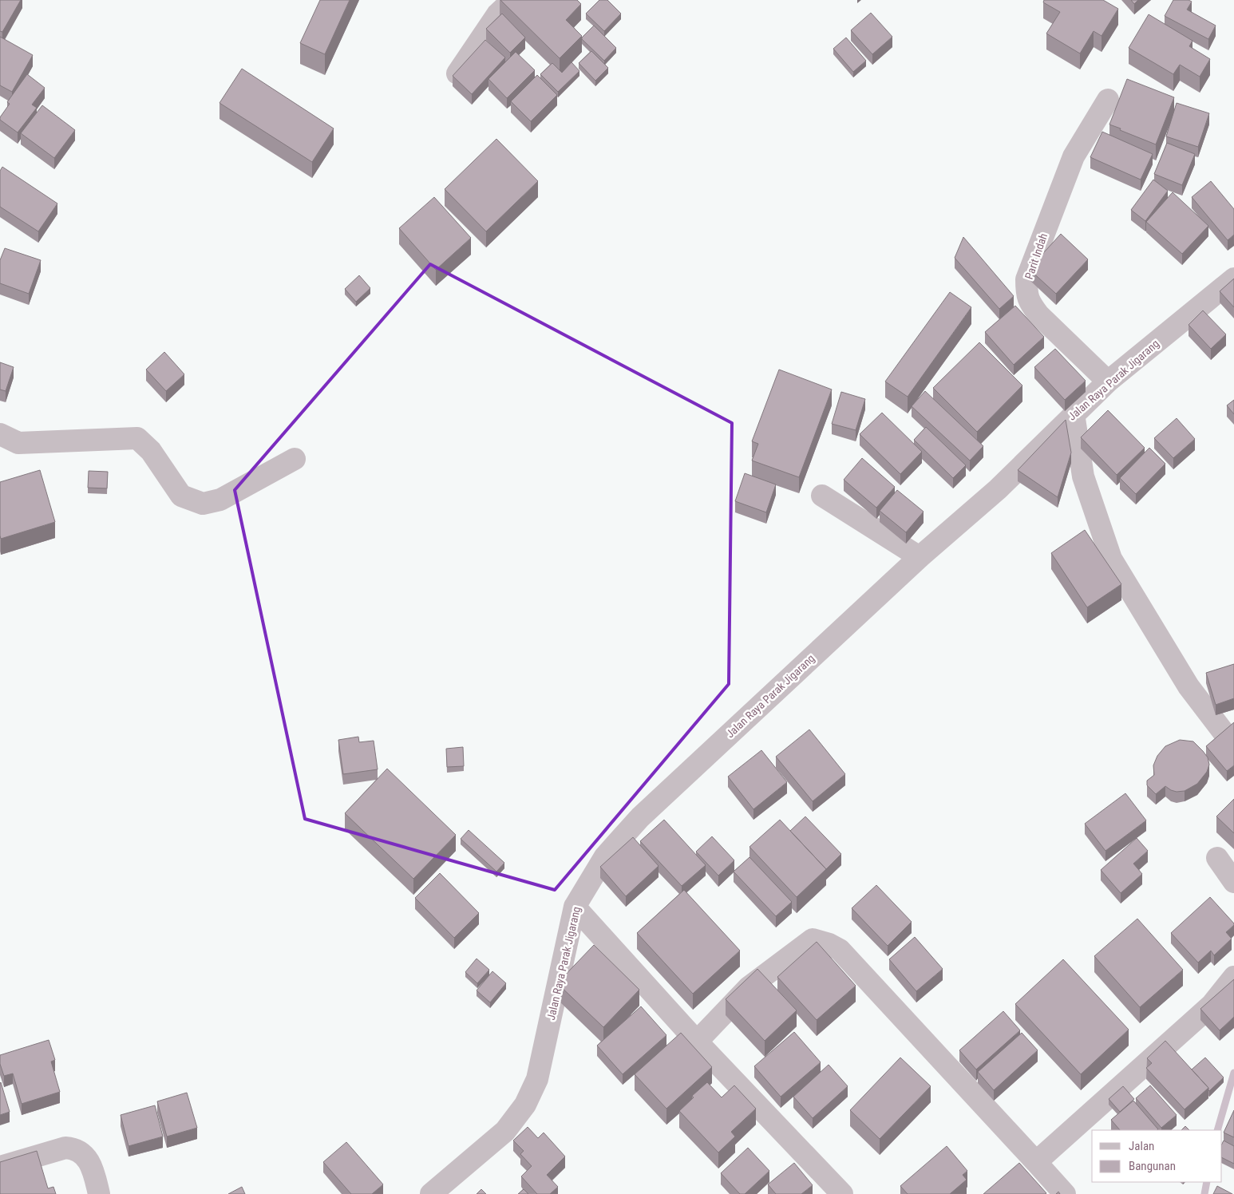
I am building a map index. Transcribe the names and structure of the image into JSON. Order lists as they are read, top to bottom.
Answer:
{
  "streets": {
    "street": ["Parit Indah", "Jalan Raya Parak Jigarang"]
  },
  "crossings": [
    ["Parit Indah", "Jalan Raya Parak Jigarang"]
  ],
  "legend": ["Jalan", "Bangunan"]
}
